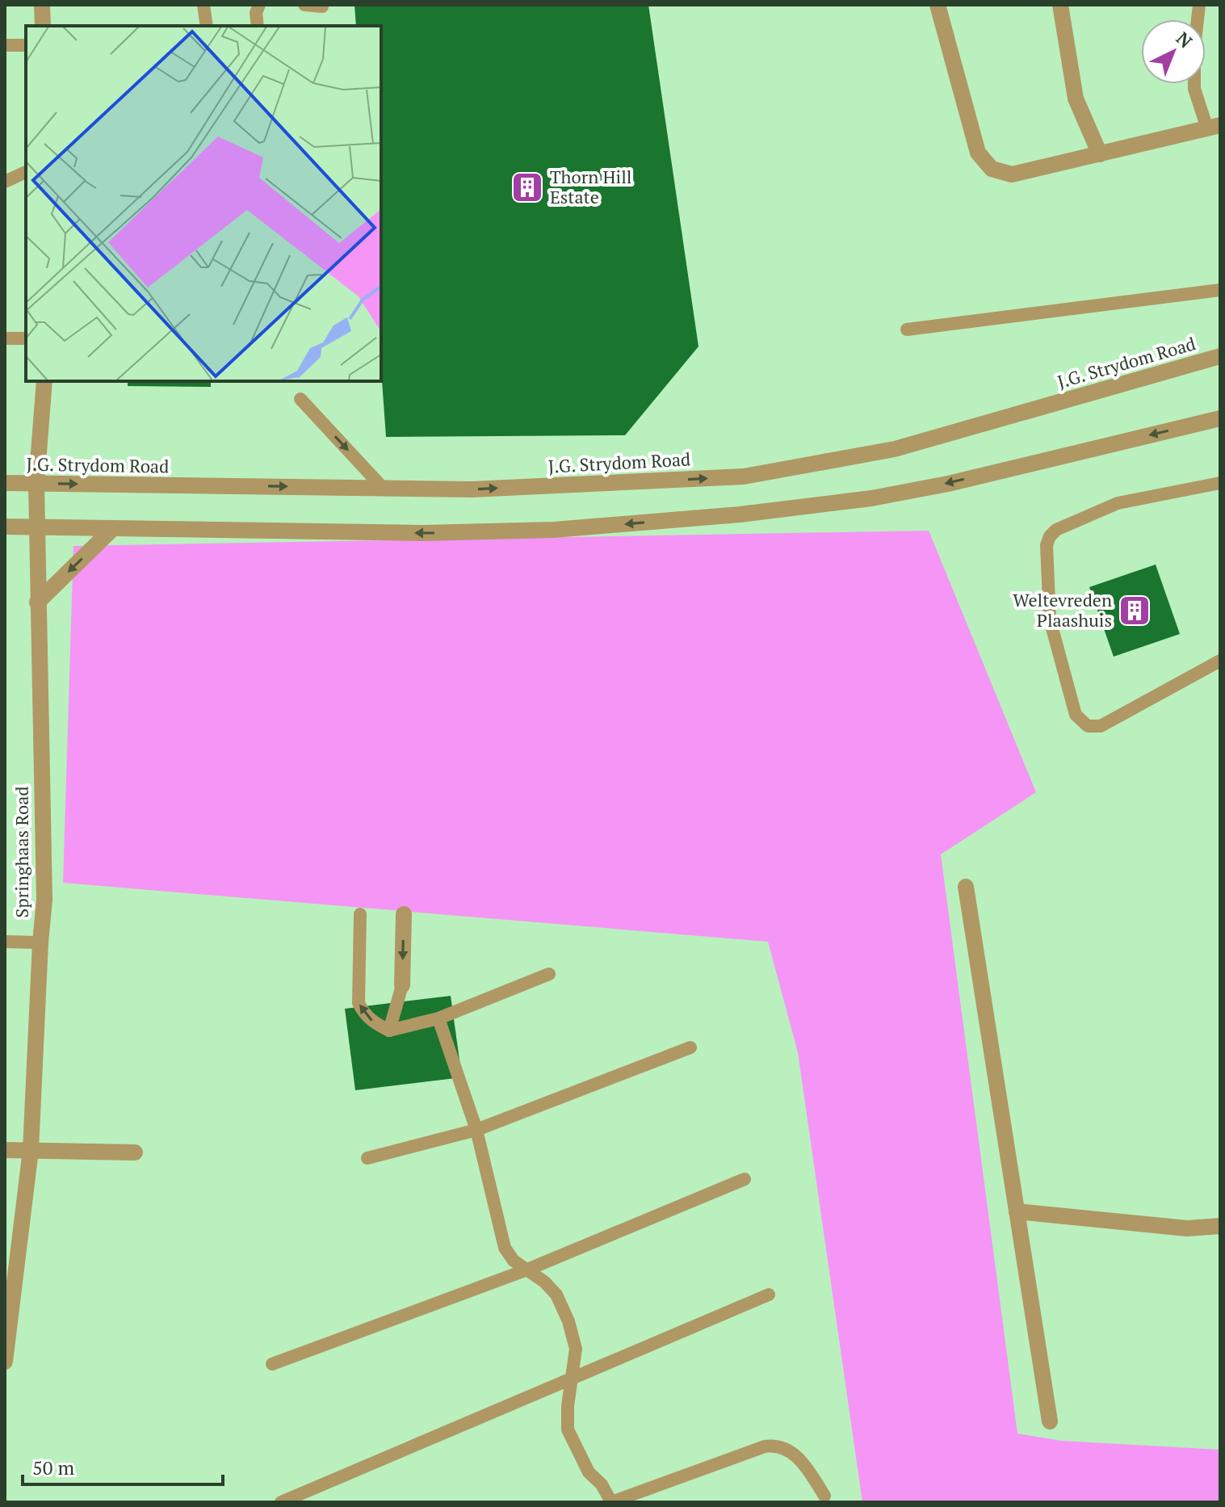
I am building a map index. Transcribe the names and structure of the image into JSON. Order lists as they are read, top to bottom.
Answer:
{
  "streets": {
    "street": ["J.G. Strydom Road", "Springhaas Road"]
  },
  "crossings": [
    ["J.G. Strydom Road", "Springhaas Road"]
  ],
  "places": {
    "building": ["Thorn Hill Estate", "Weltevreden Plaashuis"]
  },
  "scale_bar": "50 m",
  "north": "top right"
}
